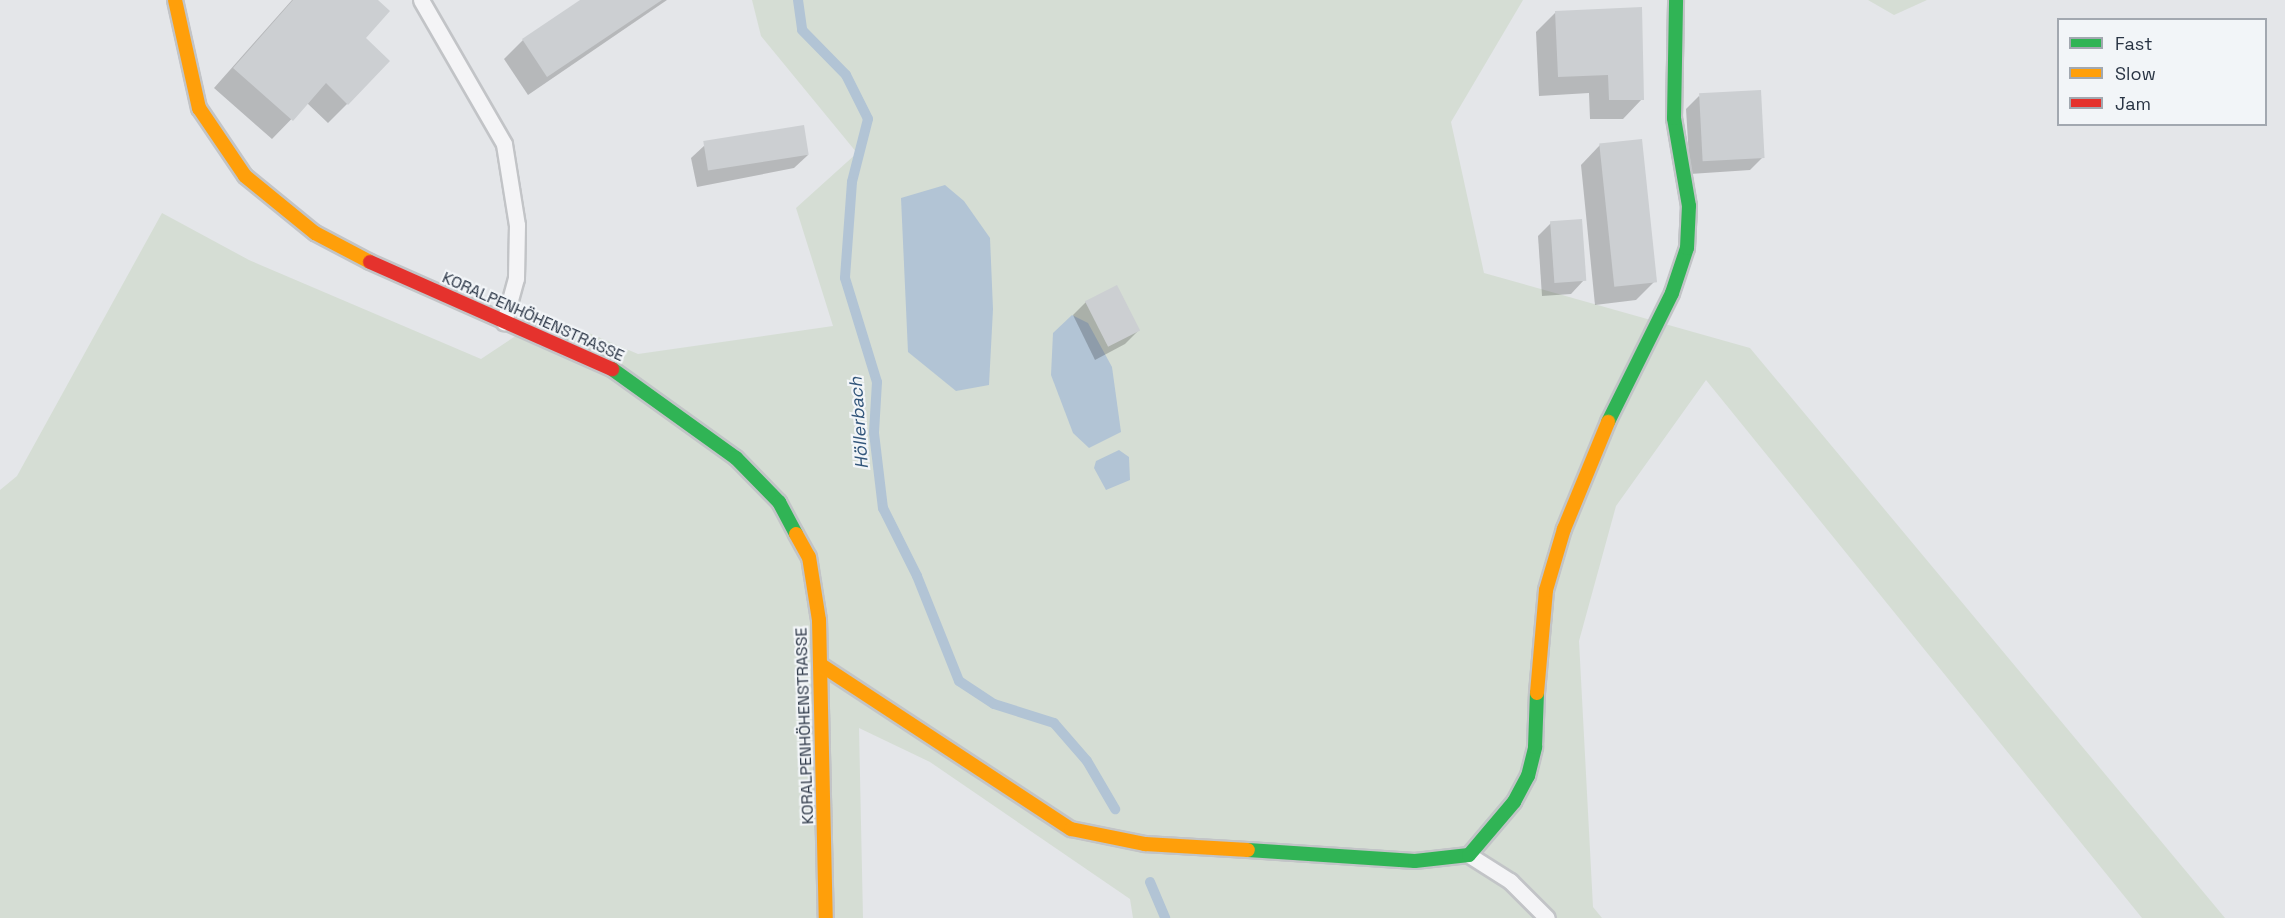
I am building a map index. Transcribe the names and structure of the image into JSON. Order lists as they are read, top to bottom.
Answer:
{
  "streets": {
    "street": ["KORALPENHÖHENSTRASSE"]
  },
  "water": ["Höllerbach"],
  "legend": ["Fast", "Slow", "Jam"]
}
